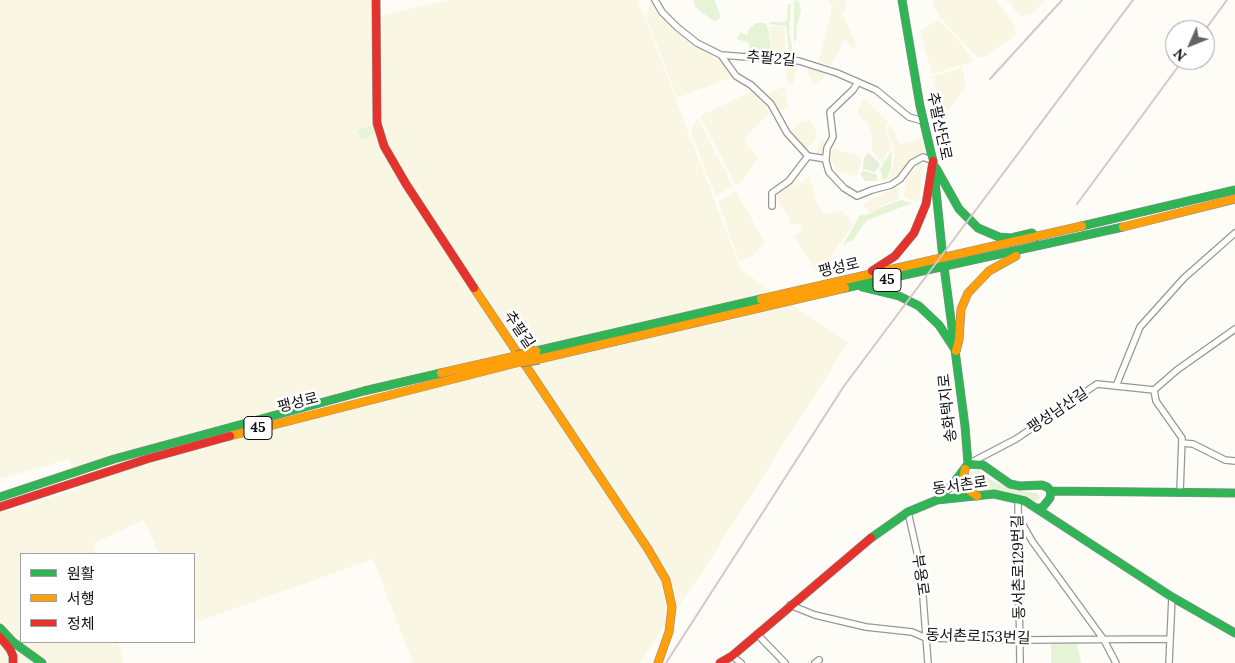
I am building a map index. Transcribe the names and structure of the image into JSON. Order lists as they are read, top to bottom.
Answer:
{
  "streets": {
    "main road": [
      "추팔산단로",
      "팽성로",
      "45",
      "추팔길",
      "송화택지로",
      "동서촌로"
    ],
    "street": [
      "추팔2길",
      "팽성남산길",
      "동서촌로129번길",
      "부용로",
      "동서촌로153번길"
    ]
  },
  "crossings": [
    ["추팔2길", "추팔산단로"],
    ["추팔산단로", "팽성로"],
    ["추팔산단로", "송화택지로"],
    ["팽성로", "45"],
    ["팽성로", "송화택지로"],
    ["송화택지로", "팽성남산길"],
    ["송화택지로", "동서촌로"],
    ["동서촌로", "동서촌로129번길"],
    ["동서촌로", "부용로"],
    ["동서촌로", "동서촌로153번길"],
    ["동서촌로129번길", "동서촌로153번길"],
    ["부용로", "동서촌로153번길"]
  ],
  "legend": ["원활", "서행", "정체"],
  "north": "bottom left"
}
